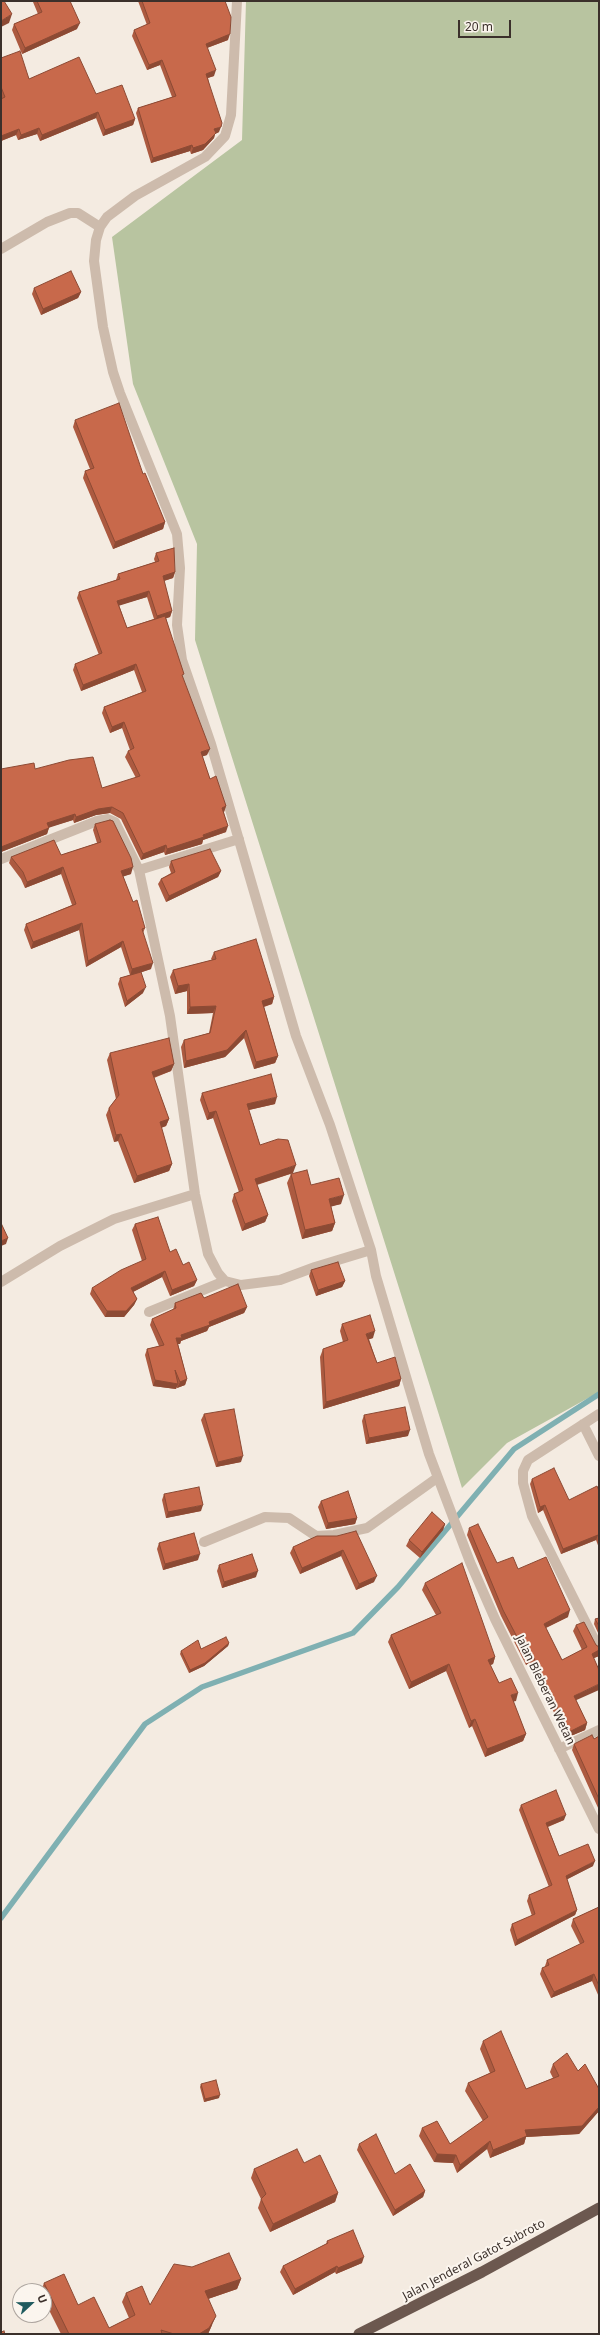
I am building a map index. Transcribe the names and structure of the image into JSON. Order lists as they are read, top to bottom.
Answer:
{
  "streets": {
    "highway": ["Jalan Jenderal Gatot Subroto"],
    "street": ["Jalan Bleberan Wetan"]
  },
  "scale_bar": "20 m",
  "north": "right"
}
